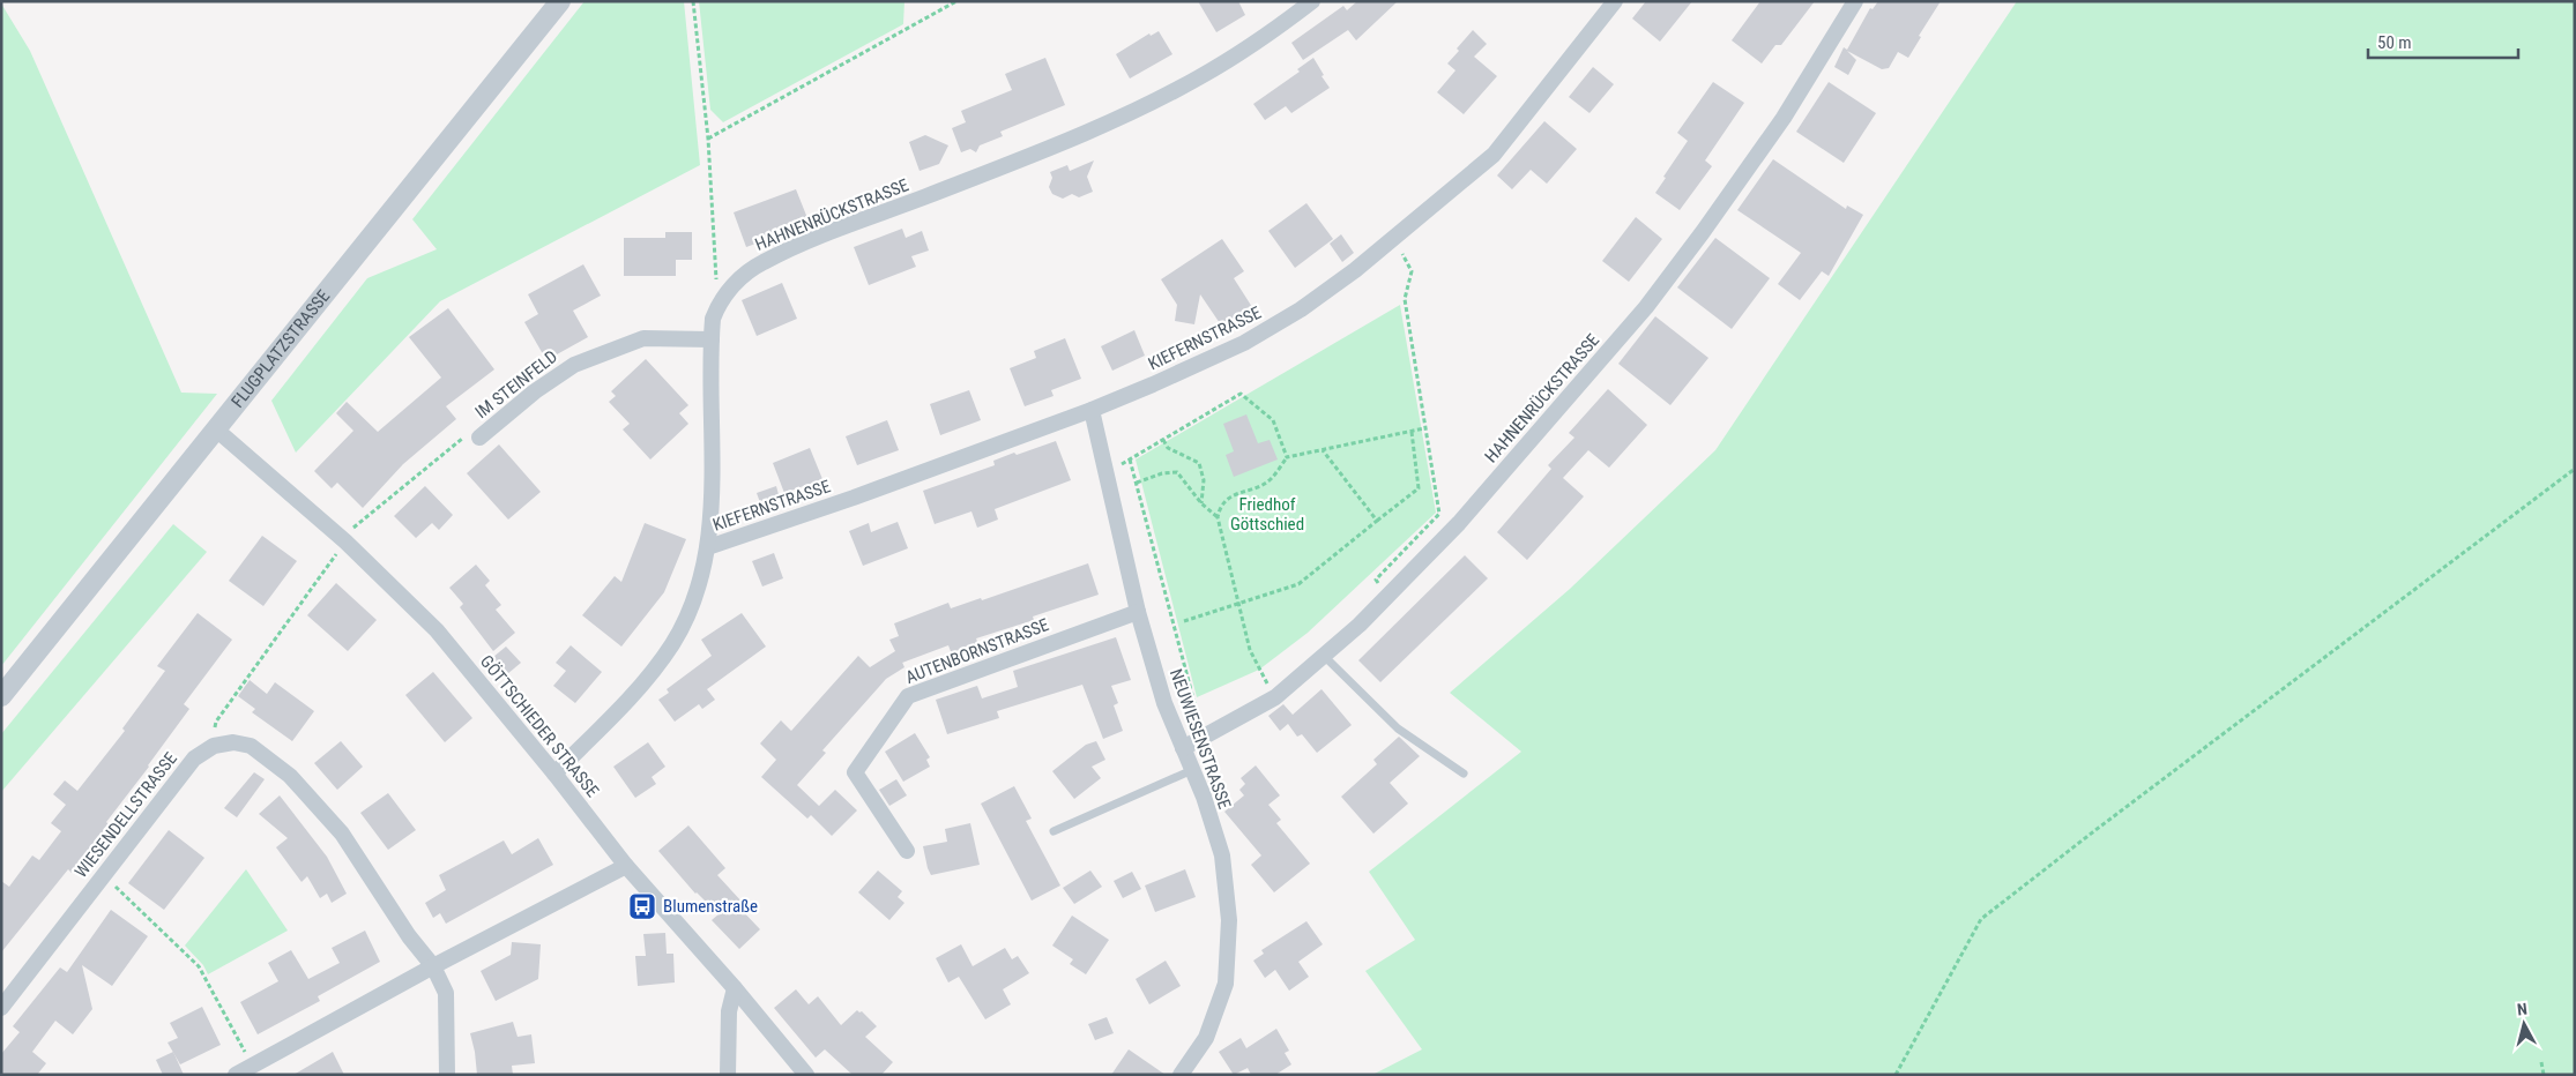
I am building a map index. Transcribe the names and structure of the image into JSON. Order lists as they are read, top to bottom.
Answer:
{
  "streets": {
    "street": [
      "HAHNENRÜCKSTRASSE",
      "KIEFERNSTRASSE",
      "FLUGPLATZSTRASSE",
      "IM STEINFELD",
      "AUTENBORNSTRASSE",
      "GÖTTSCHIEDER STRASSE",
      "NEUWIESENSTRASSE",
      "WIESENDELLSTRASSE"
    ]
  },
  "crossings": [
    ["HAHNENRÜCKSTRASSE", "KIEFERNSTRASSE"],
    ["HAHNENRÜCKSTRASSE", "IM STEINFELD"],
    ["HAHNENRÜCKSTRASSE", "GÖTTSCHIEDER STRASSE"],
    ["HAHNENRÜCKSTRASSE", "NEUWIESENSTRASSE"],
    ["KIEFERNSTRASSE", "NEUWIESENSTRASSE"],
    ["FLUGPLATZSTRASSE", "GÖTTSCHIEDER STRASSE"],
    ["AUTENBORNSTRASSE", "NEUWIESENSTRASSE"]
  ],
  "parks": ["Friedhof Göttschied"],
  "places": {
    "bus stop": ["Blumenstraße"]
  },
  "scale_bar": "50 m",
  "north": "top"
}
